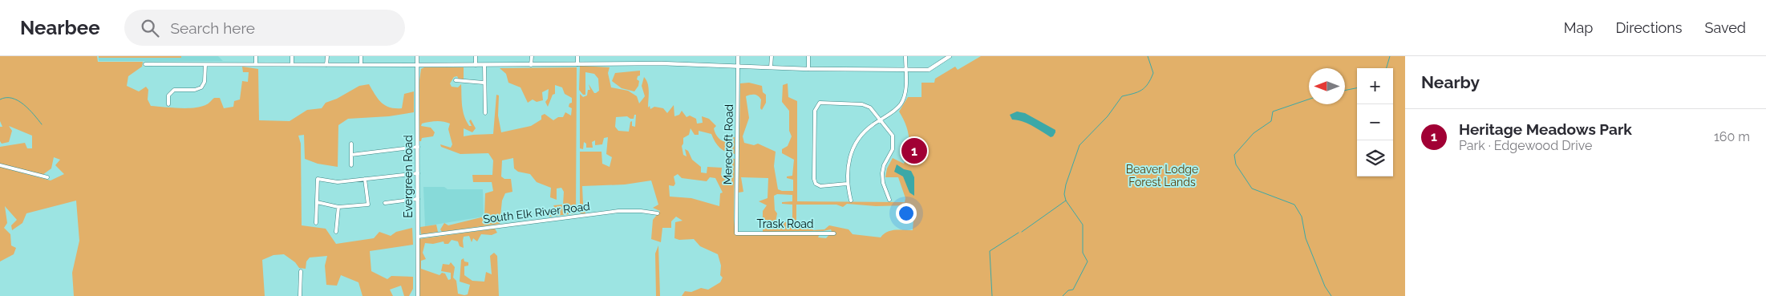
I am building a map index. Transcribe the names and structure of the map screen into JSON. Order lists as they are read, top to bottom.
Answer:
{
  "streets": {
    "street": [
      "Merecroft Road",
      "Evergreen Road",
      "South Elk River Road",
      "Trask Road"
    ]
  },
  "crossings": [
    ["Merecroft Road", "Trask Road"],
    ["Evergreen Road", "South Elk River Road"]
  ],
  "parks": ["Beaver Lodge Forest Lands"],
  "north": "left",
  "page": {
    "header": "Nearbee",
    "search": "Search here",
    "nav": ["Map", "Directions", "Saved"],
    "heading": "Nearby",
    "map_buttons": ["+", "−"],
    "list": [
      {
        "mark": "1",
        "name": "Heritage Meadows Park",
        "note": "Park · Edgewood Drive",
        "value": "160 m"
      }
    ],
    "pins": "1"
  }
}
